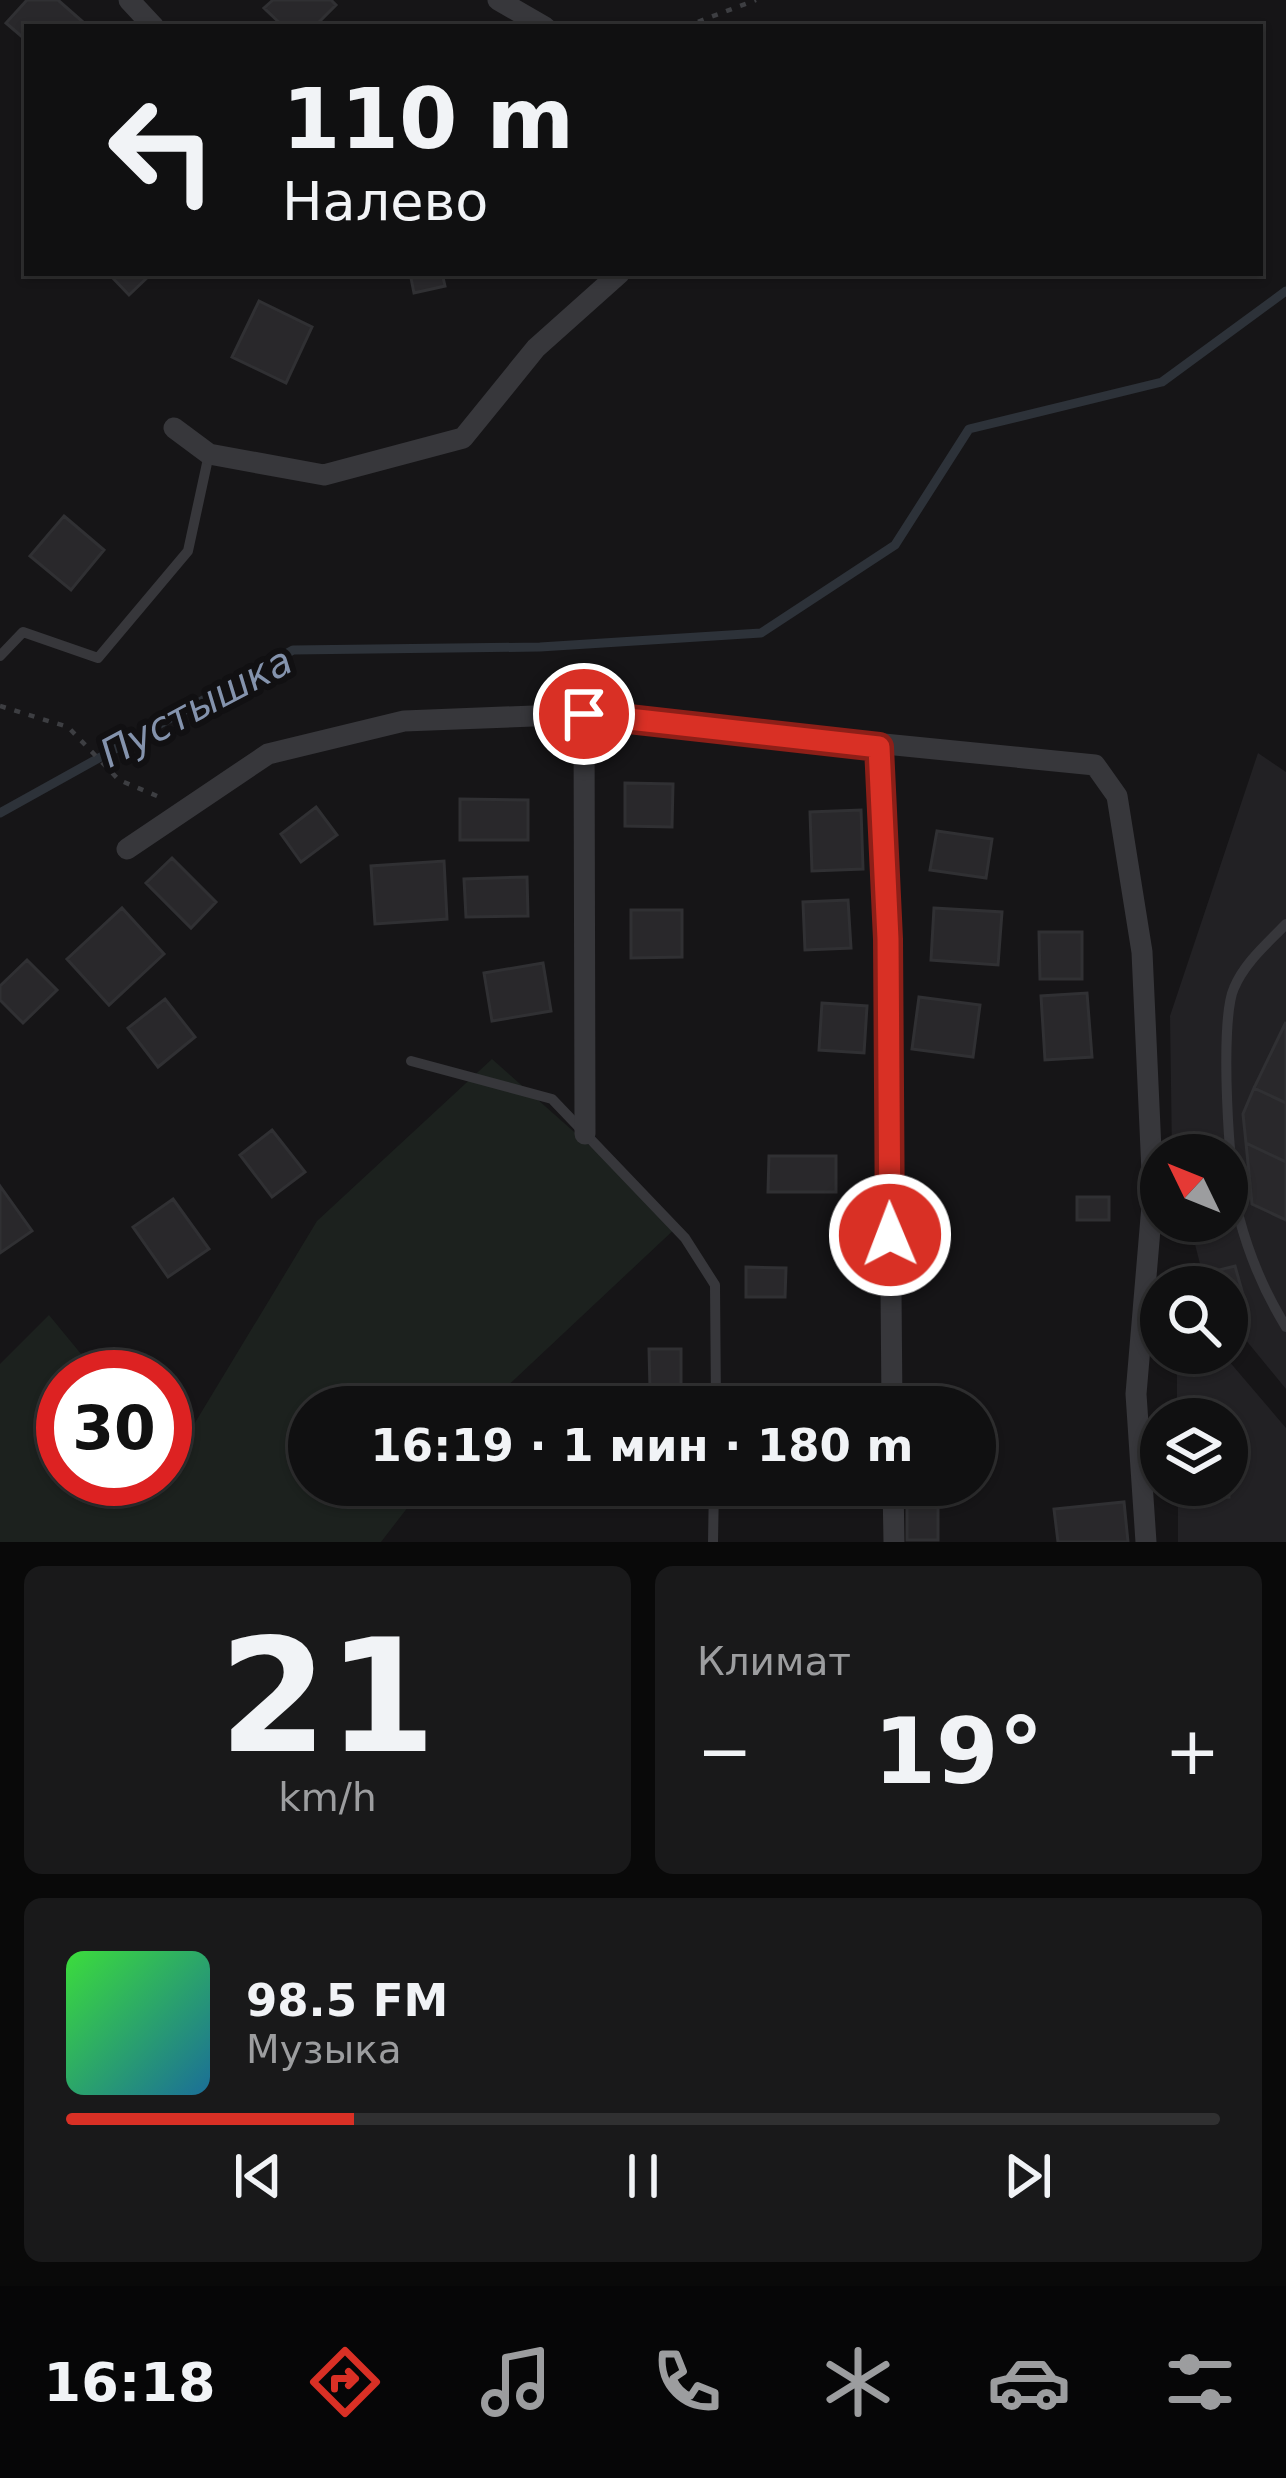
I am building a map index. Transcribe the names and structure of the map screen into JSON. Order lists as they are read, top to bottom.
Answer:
{
  "water": ["Пустышка"],
  "north": "top left",
  "page": {
    "turn": ["110 m", "Налево"],
    "limit": "30",
    "trip": "16:19 · 1 мин · 180 m",
    "tile": [
      ["21", "km/h"],
      "Климат"
    ],
    "heat": ["−", "19°", "+"],
    "song": ["98.5 FM", "Музыка"],
    "tabs": "16:18"
  }
}
